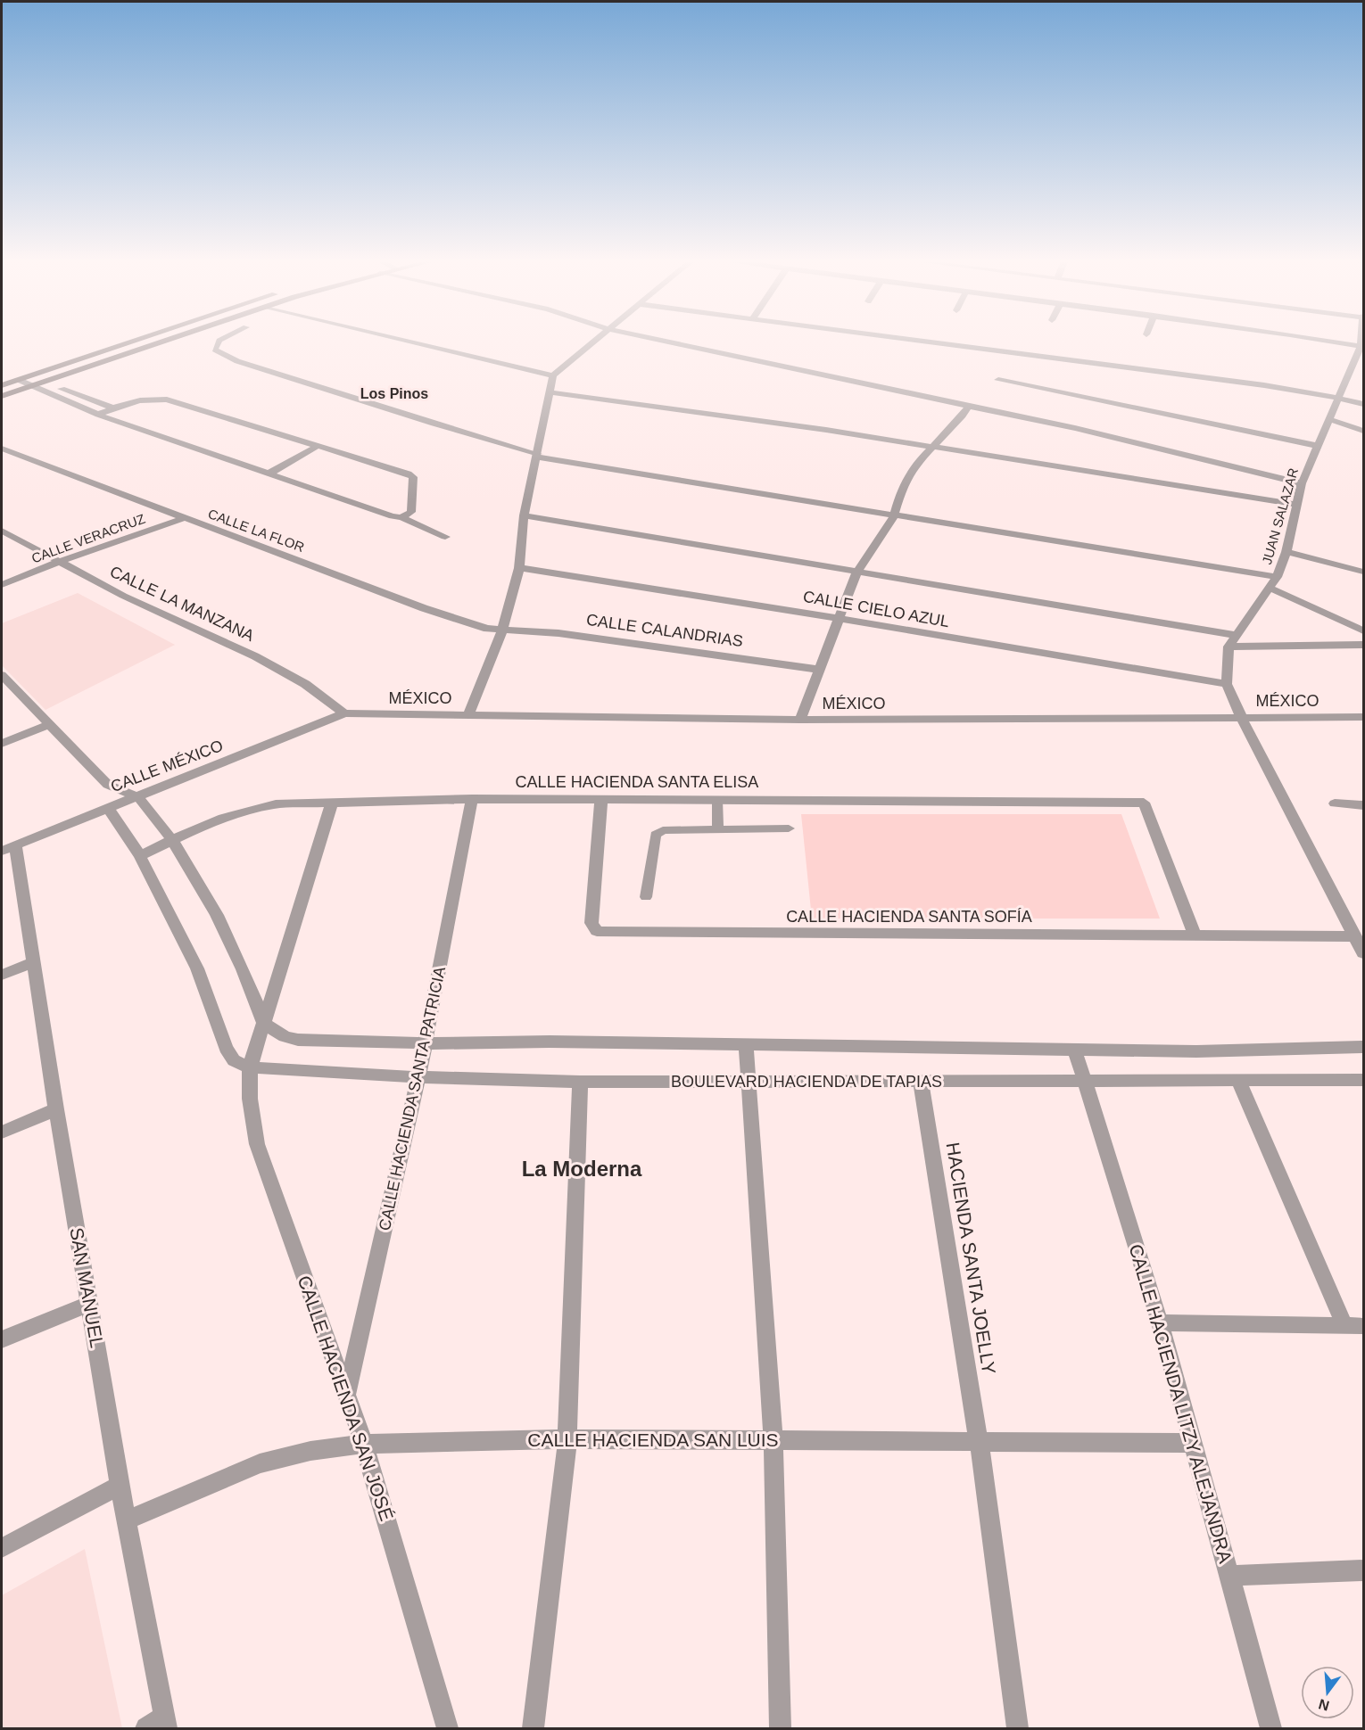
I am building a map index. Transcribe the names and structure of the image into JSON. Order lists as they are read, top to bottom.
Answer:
{
  "streets": {
    "street": [
      "JUAN SALAZAR",
      "CALLE LA FLOR",
      "CALLE VERACRUZ",
      "CALLE LA MANZANA",
      "CALLE CIELO AZUL",
      "CALLE CALANDRIAS",
      "MÉXICO",
      "CALLE MÉXICO",
      "CALLE HACIENDA SANTA ELISA",
      "CALLE HACIENDA SANTA SOFÍA",
      "BOULEVARD HACIENDA DE TAPIAS",
      "CALLE HACIENDA SANTA PATRICIA",
      "HACIENDA SANTA JOELLY",
      "SAN MANUEL",
      "CALLE HACIENDA SAN JOSÉ",
      "CALLE HACIENDA LITZY ALEJANDRA",
      "CALLE HACIENDA SAN LUIS"
    ]
  },
  "crossings": [
    ["JUAN SALAZAR", "CALLE CIELO AZUL"],
    ["JUAN SALAZAR", "MÉXICO"],
    ["JUAN SALAZAR", "CALLE HACIENDA SANTA SOFÍA"],
    ["CALLE LA FLOR", "CALLE VERACRUZ"],
    ["CALLE LA FLOR", "CALLE CALANDRIAS"],
    ["CALLE VERACRUZ", "CALLE LA MANZANA"],
    ["CALLE LA MANZANA", "MÉXICO"],
    ["CALLE LA MANZANA", "CALLE MÉXICO"],
    ["MÉXICO", "CALLE MÉXICO"],
    ["CALLE MÉXICO", "SAN MANUEL"],
    ["CALLE HACIENDA SANTA ELISA", "CALLE HACIENDA SANTA SOFÍA"],
    ["CALLE HACIENDA SANTA ELISA", "CALLE HACIENDA SANTA PATRICIA"],
    ["CALLE HACIENDA SANTA ELISA", "CALLE HACIENDA SAN JOSÉ"],
    ["BOULEVARD HACIENDA DE TAPIAS", "CALLE HACIENDA SANTA PATRICIA"],
    ["BOULEVARD HACIENDA DE TAPIAS", "HACIENDA SANTA JOELLY"],
    ["BOULEVARD HACIENDA DE TAPIAS", "CALLE HACIENDA SAN JOSÉ"],
    ["BOULEVARD HACIENDA DE TAPIAS", "CALLE HACIENDA LITZY ALEJANDRA"],
    ["CALLE HACIENDA SANTA PATRICIA", "CALLE HACIENDA SAN JOSÉ"],
    ["HACIENDA SANTA JOELLY", "CALLE HACIENDA SAN LUIS"],
    ["SAN MANUEL", "CALLE HACIENDA SAN LUIS"],
    ["CALLE HACIENDA SAN JOSÉ", "CALLE HACIENDA SAN LUIS"],
    ["CALLE HACIENDA LITZY ALEJANDRA", "CALLE HACIENDA SAN LUIS"]
  ],
  "districts": ["Los Pinos", "La Moderna"],
  "north": "bottom"
}
